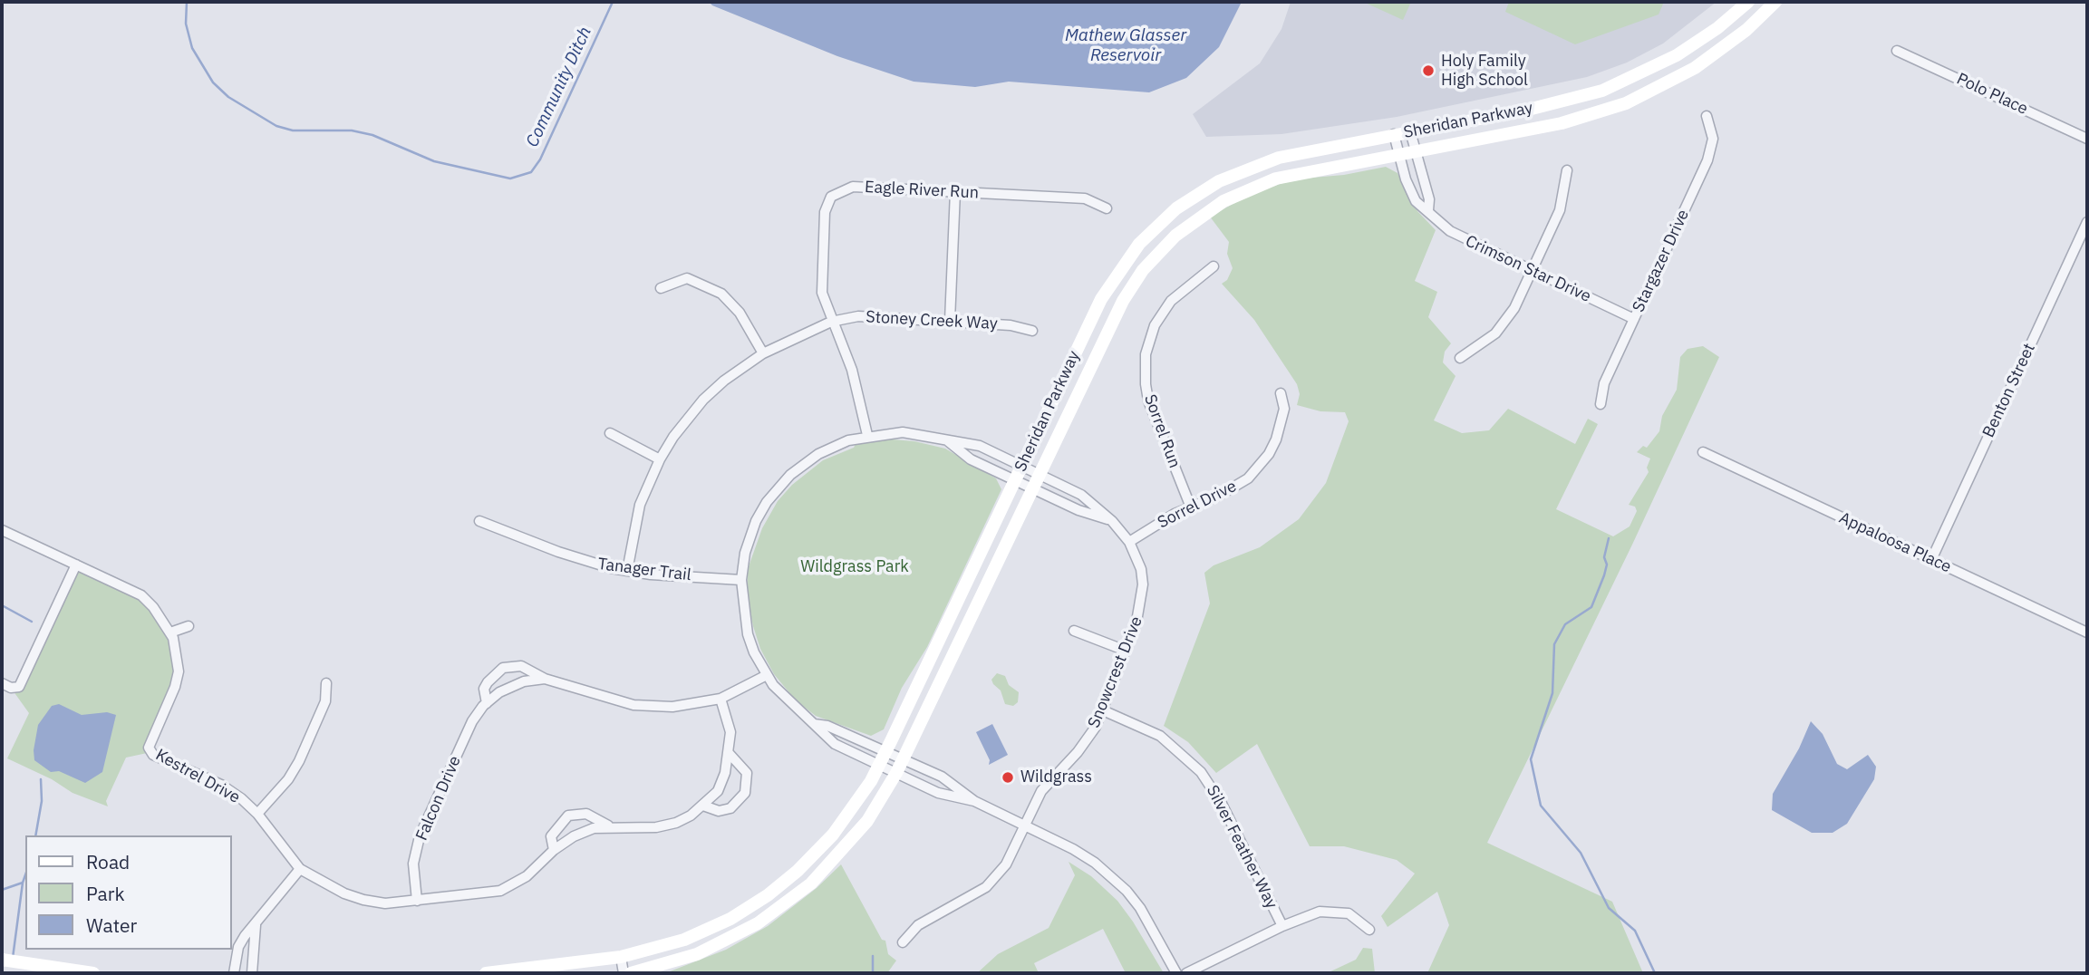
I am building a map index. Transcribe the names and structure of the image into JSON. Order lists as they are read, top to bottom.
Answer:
{
  "streets": {
    "main road": ["Sheridan Parkway"],
    "street": [
      "Polo Place",
      "Eagle River Run",
      "Stargazer Drive",
      "Crimson Star Drive",
      "Stoney Creek Way",
      "Benton Street",
      "Sorrel Run",
      "Sorrel Drive",
      "Appaloosa Place",
      "Tanager Trail",
      "Snowcrest Drive",
      "Kestrel Drive",
      "Falcon Drive",
      "Silver Feather Way"
    ]
  },
  "crossings": [
    ["Sheridan Parkway", "Crimson Star Drive"],
    ["Sheridan Parkway", "Snowcrest Drive"],
    ["Eagle River Run", "Stoney Creek Way"],
    ["Eagle River Run", "Snowcrest Drive"],
    ["Stargazer Drive", "Crimson Star Drive"],
    ["Stoney Creek Way", "Tanager Trail"],
    ["Benton Street", "Appaloosa Place"],
    ["Sorrel Run", "Sorrel Drive"],
    ["Sorrel Drive", "Snowcrest Drive"],
    ["Tanager Trail", "Snowcrest Drive"],
    ["Snowcrest Drive", "Falcon Drive"],
    ["Snowcrest Drive", "Silver Feather Way"]
  ],
  "water": ["Mathew Glasser Reservoir", "Community Ditch"],
  "parks": ["Wildgrass Park"],
  "places": ["Holy Family High School", "Wildgrass"],
  "legend": ["Road", "Park", "Water"]
}
